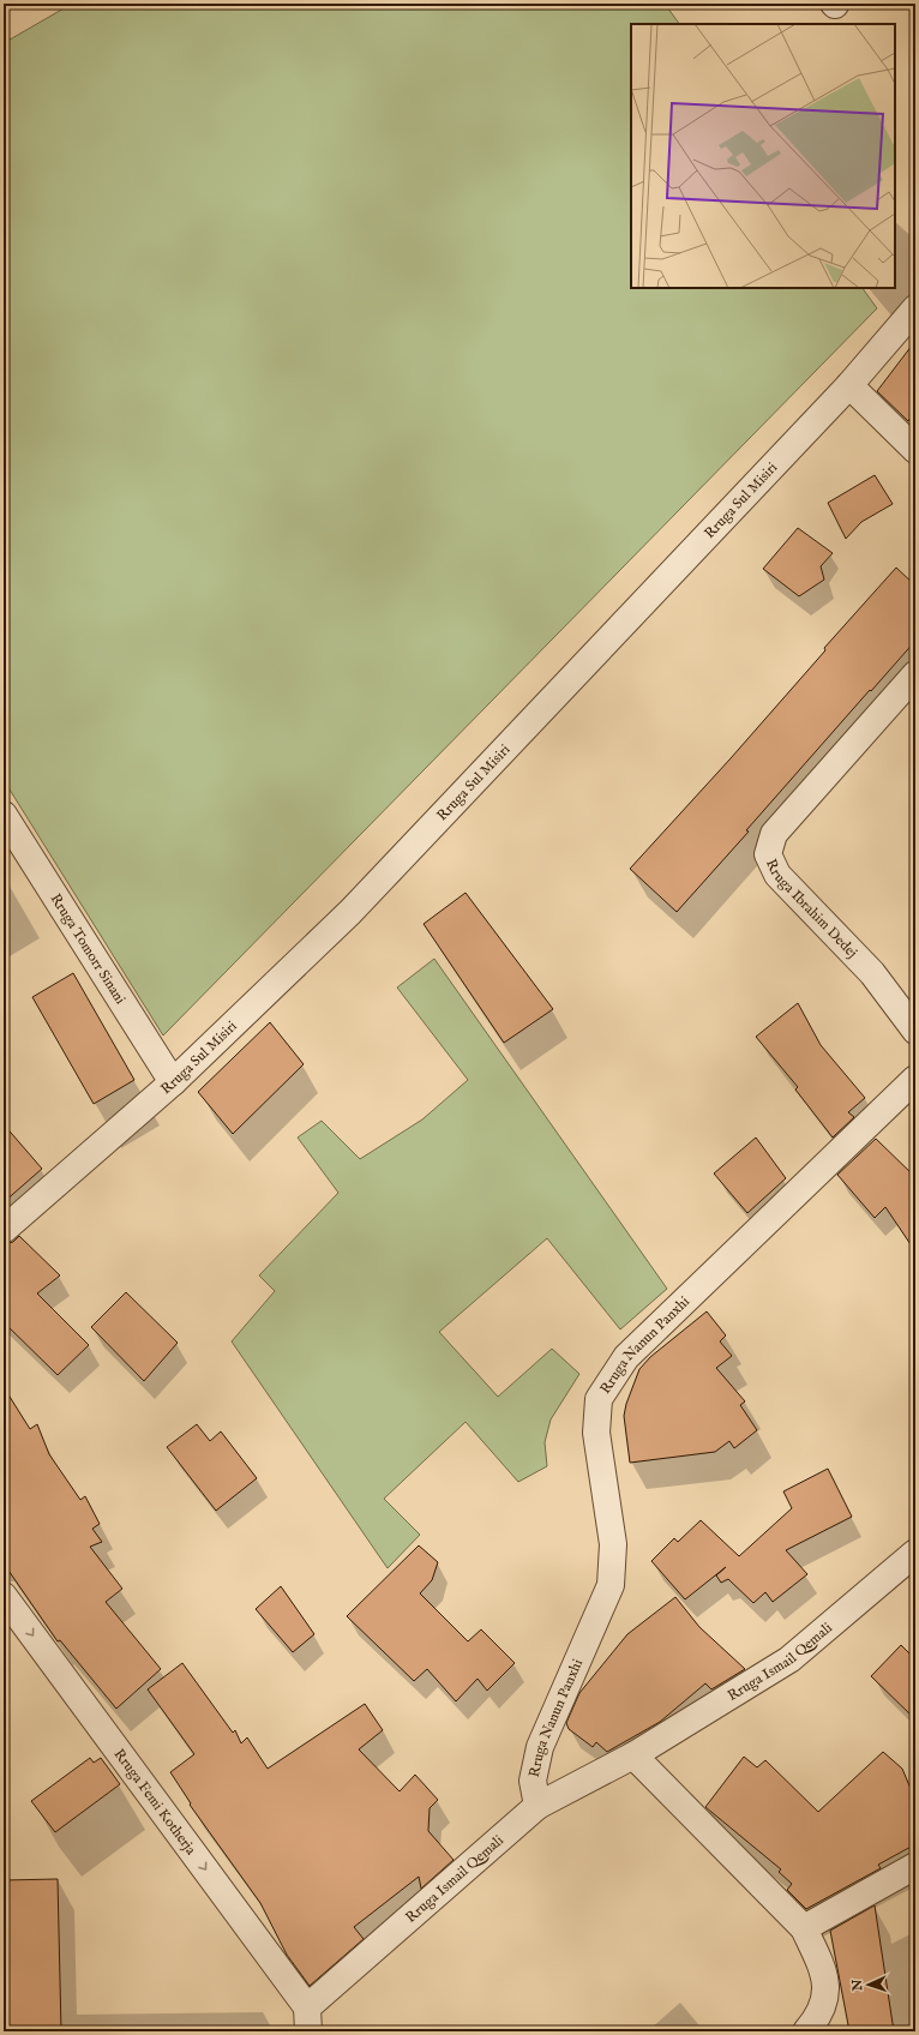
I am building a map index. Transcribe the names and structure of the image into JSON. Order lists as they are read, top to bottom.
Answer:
{
  "streets": {
    "street": [
      "Rruga Sul Misiri",
      "Rruga Ibrahim Dedej",
      "Rruga Tomorr Sinani",
      "Rruga Nanun Panxhi",
      "Rruga Ismail Qemali",
      "Rruga Femi Kotherja"
    ]
  },
  "crossings": [
    ["Rruga Sul Misiri", "Rruga Tomorr Sinani"],
    ["Rruga Nanun Panxhi", "Rruga Ismail Qemali"],
    ["Rruga Ismail Qemali", "Rruga Femi Kotherja"]
  ],
  "one_way": ["Rruga Femi Kotherja"],
  "north": "left"
}
